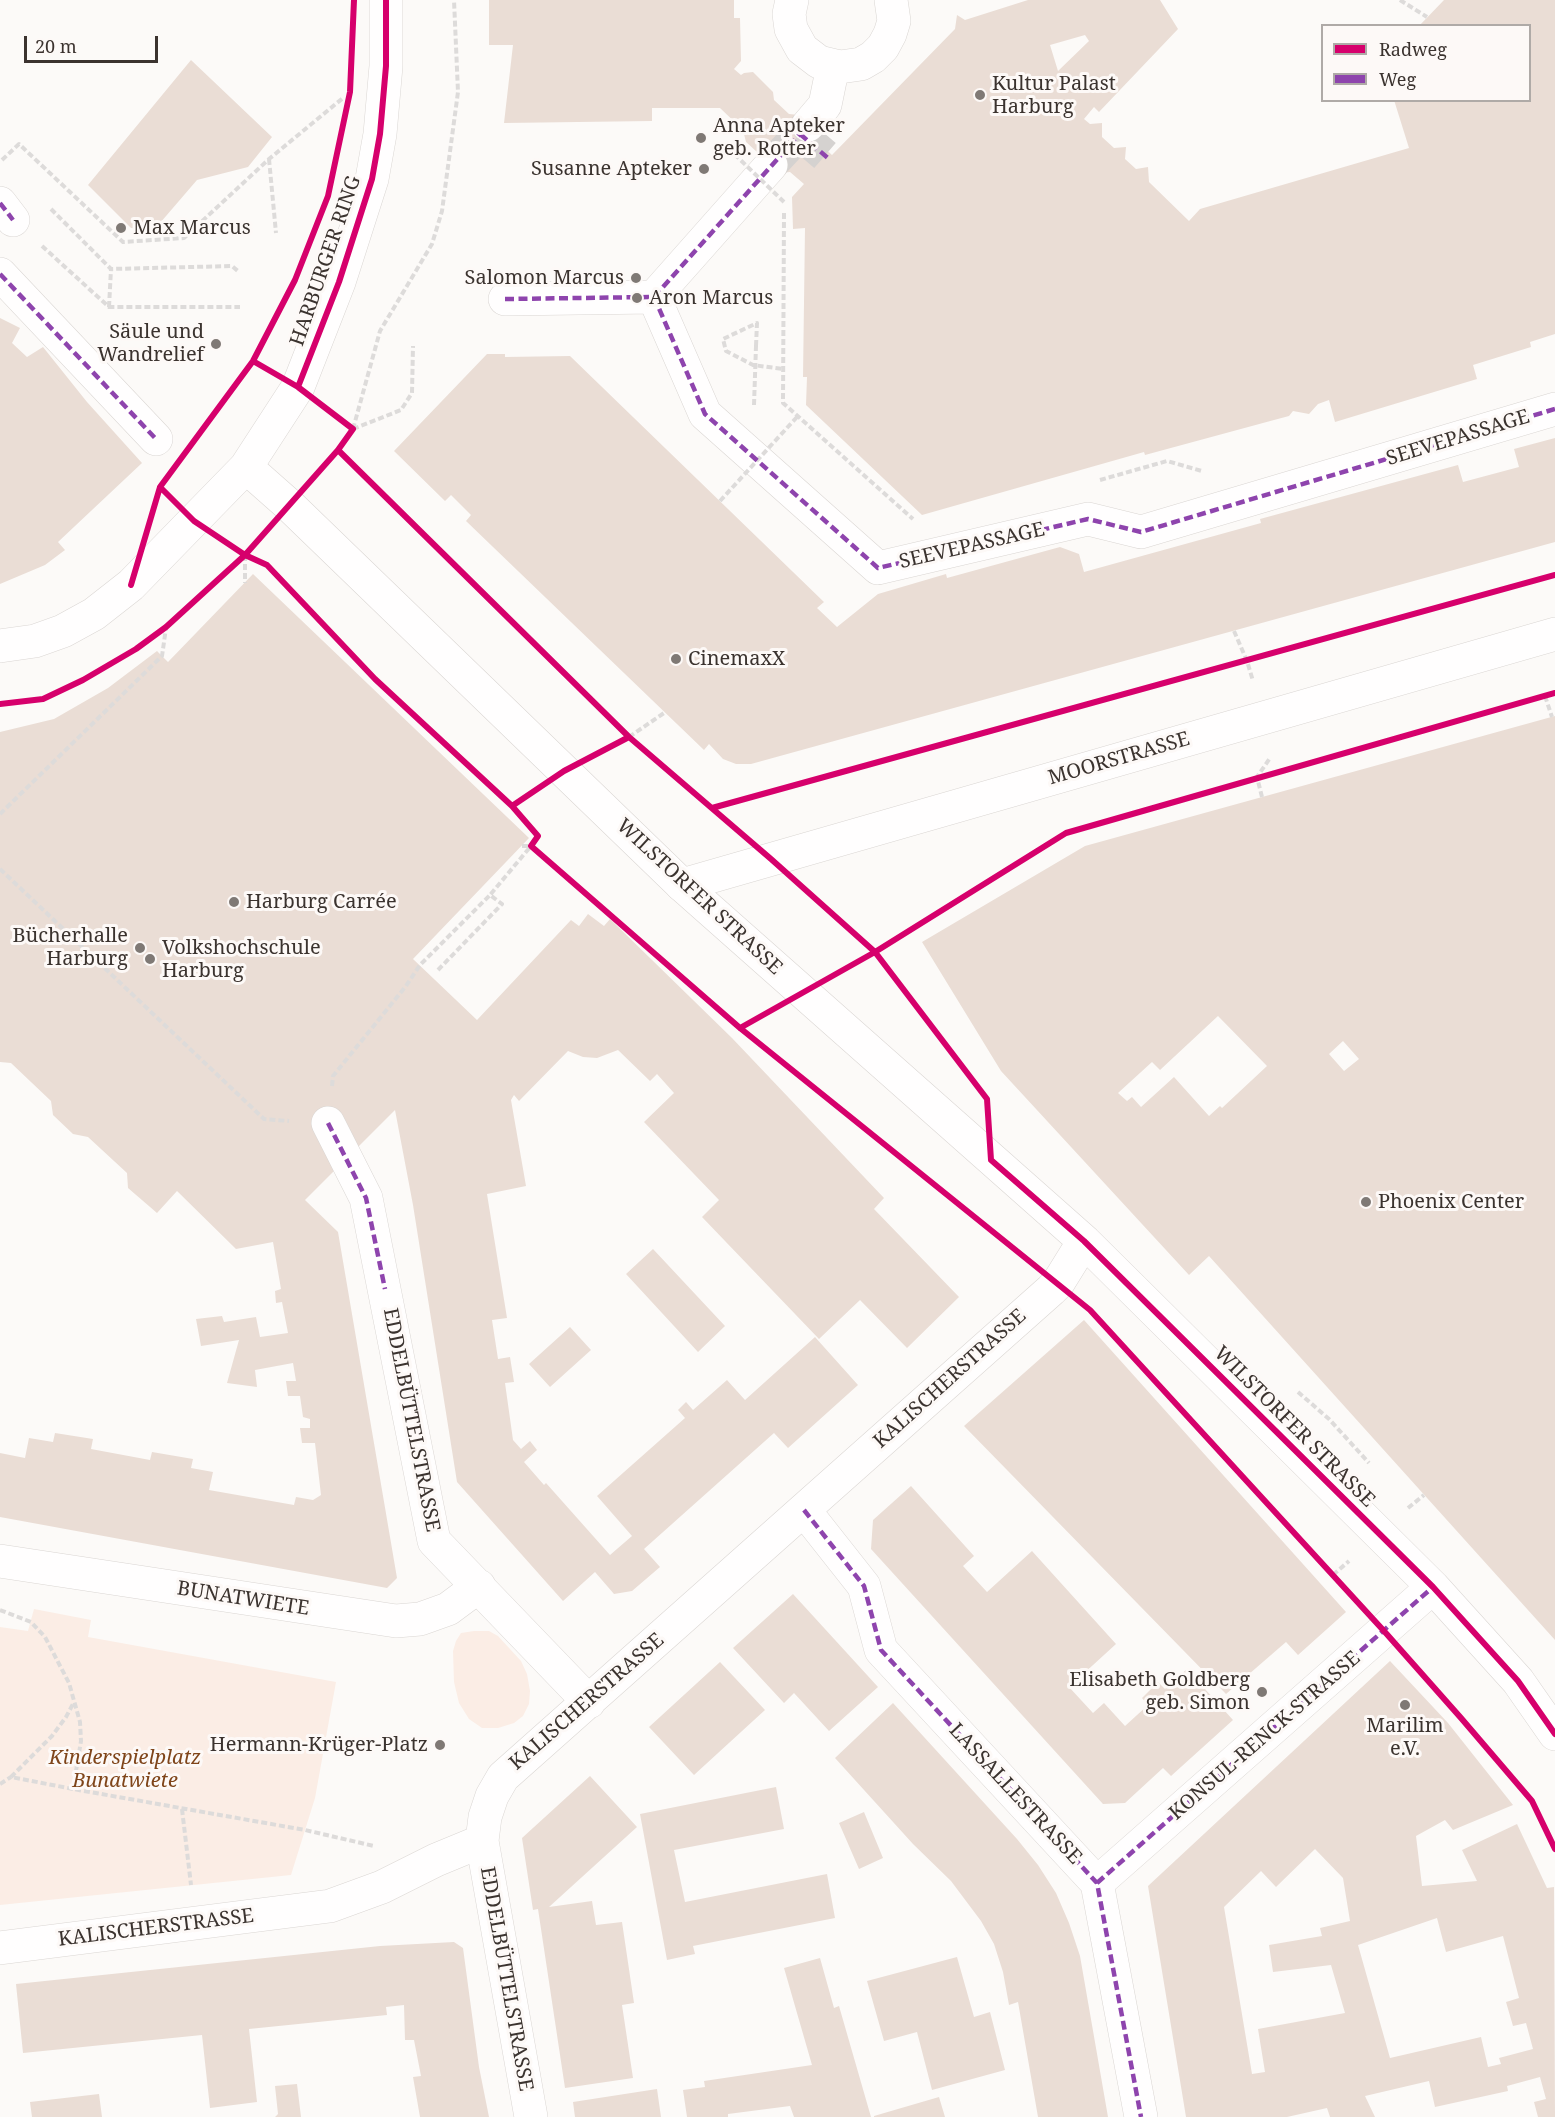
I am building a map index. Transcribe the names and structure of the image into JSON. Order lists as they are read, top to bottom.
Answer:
{
  "streets": {
    "street": [
      "HARBURGER RING",
      "SEEVEPASSAGE",
      "MOORSTRASSE",
      "WILSTORFER STRASSE",
      "KALISCHERSTRASSE",
      "EDDELBÜTTELSTRASSE",
      "BUNATWIETE",
      "KONSUL-RENCK-STRASSE",
      "LASSALLESTRASSE"
    ]
  },
  "crossings": [
    ["HARBURGER RING", "WILSTORFER STRASSE"],
    ["MOORSTRASSE", "WILSTORFER STRASSE"],
    ["WILSTORFER STRASSE", "KALISCHERSTRASSE"],
    ["WILSTORFER STRASSE", "KONSUL-RENCK-STRASSE"],
    ["KALISCHERSTRASSE", "EDDELBÜTTELSTRASSE"],
    ["KALISCHERSTRASSE", "LASSALLESTRASSE"],
    ["EDDELBÜTTELSTRASSE", "BUNATWIETE"],
    ["KONSUL-RENCK-STRASSE", "LASSALLESTRASSE"]
  ],
  "parks": ["Kinderspielplatz Bunatwiete"],
  "places": [
    "Kultur Palast Harburg",
    "Anna Apteker geb. Rotter",
    "Susanne Apteker",
    "Max Marcus",
    "Salomon Marcus",
    "Aron Marcus",
    "Säule und Wandrelief",
    "CinemaxX",
    "Harburg Carrée",
    "Bücherhalle Harburg",
    "Volkshochschule Harburg",
    "Phoenix Center",
    "Elisabeth Goldberg geb. Simon",
    "Marilim e.V.",
    "Hermann-Krüger-Platz"
  ],
  "legend": ["Radweg", "Weg"],
  "scale_bar": "20 m"
}
